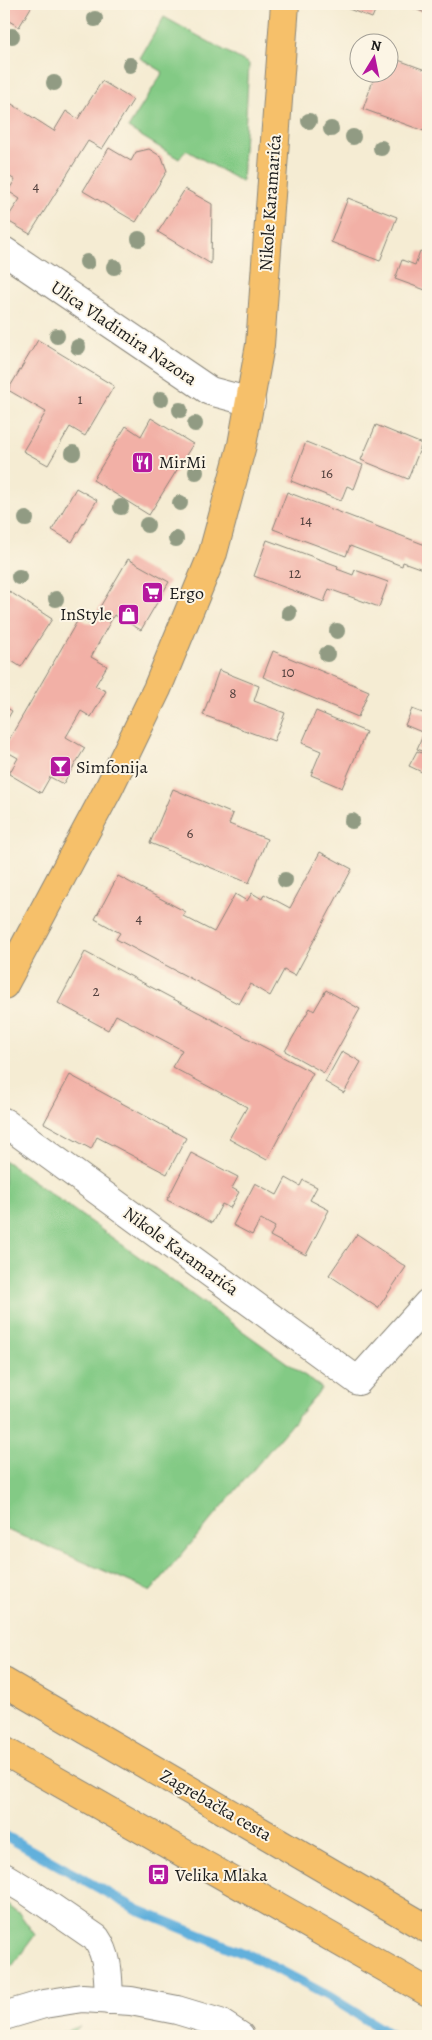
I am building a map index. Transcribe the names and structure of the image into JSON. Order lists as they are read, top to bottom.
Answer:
{
  "streets": {
    "main road": ["Nikole Karamarića", "Zagrebačka cesta"],
    "street": ["Ulica Vladimira Nazora"]
  },
  "crossings": [
    ["Nikole Karamarića", "Ulica Vladimira Nazora"]
  ],
  "places": {
    "restaurant": ["MirMi"],
    "supermarket": ["Ergo"],
    "shop": ["InStyle"],
    "bar": ["Simfonija"],
    "bus stop": ["Velika Mlaka"]
  },
  "house_numbers": [
    "4",
    "1",
    "16",
    "14",
    "12",
    "10",
    "8",
    "6",
    "4",
    "2"
  ],
  "north": "top"
}
